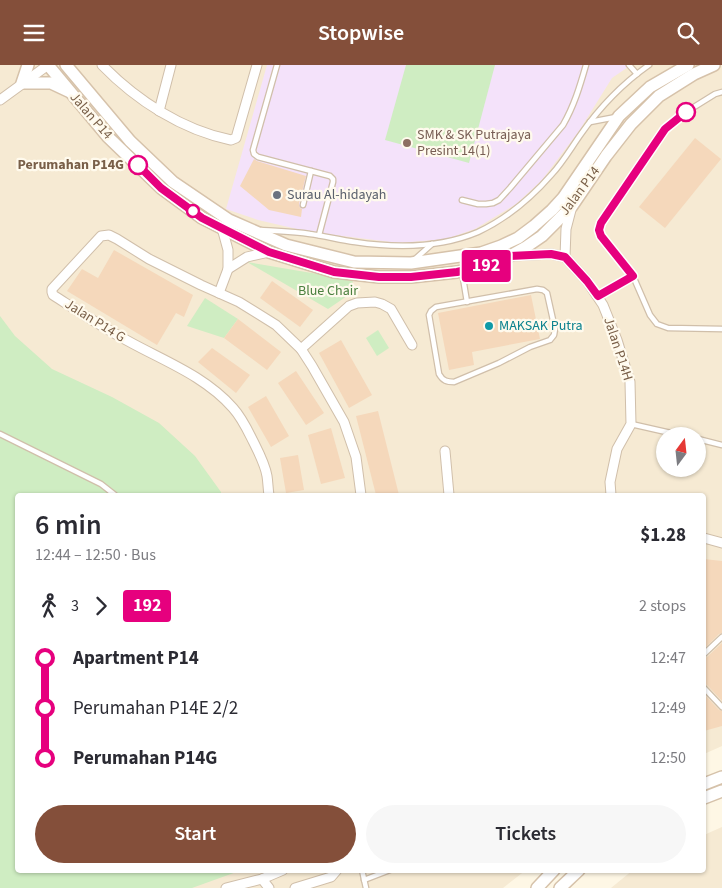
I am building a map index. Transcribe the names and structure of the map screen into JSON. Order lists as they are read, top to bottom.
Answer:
{
  "streets": {
    "main road": ["Jalan P14"],
    "street": ["Jalan P14 G", "Jalan P14H"]
  },
  "parks": ["Blue Chair"],
  "places": [
    "SMK & SK Putrajaya Presint 14(1)",
    "Perumahan P14G",
    "Surau Al-hidayah",
    "MAKSAK Putra"
  ],
  "lines": ["bus line 192"],
  "north": "top",
  "page": {
    "header": "Stopwise",
    "on_map": "192",
    "heading": ["6 min", "12:44 – 12:50 · Bus", "$1.28"],
    "legs": ["3", "192", "2 stops"],
    "list": [
      {
        "name": "Apartment P14",
        "value": "12:47"
      },
      {
        "name": "Perumahan P14E 2/2",
        "value": "12:49"
      },
      {
        "name": "Perumahan P14G",
        "value": "12:50"
      }
    ],
    "buttons": ["Start", "Tickets"]
  }
}
